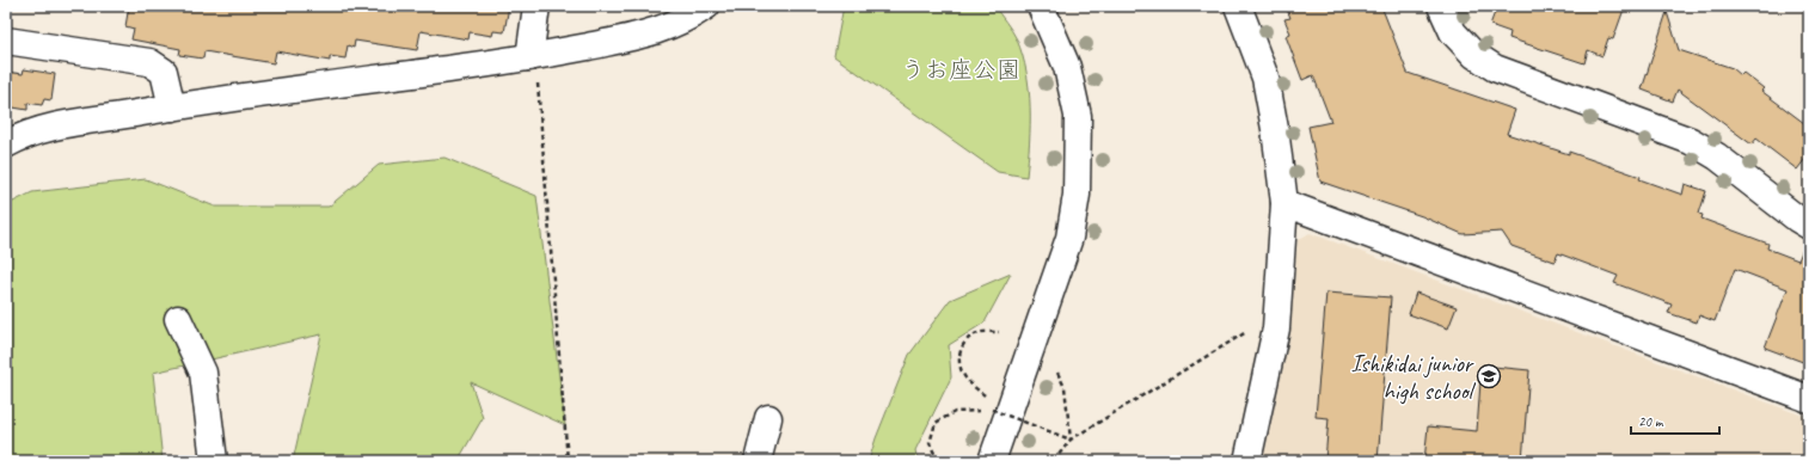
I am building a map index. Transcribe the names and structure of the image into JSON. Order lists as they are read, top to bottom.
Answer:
{
  "parks": ["うお座公園"],
  "places": {
    "school or university": ["Ishikidai junior high school"]
  },
  "scale_bar": "20 m"
}
